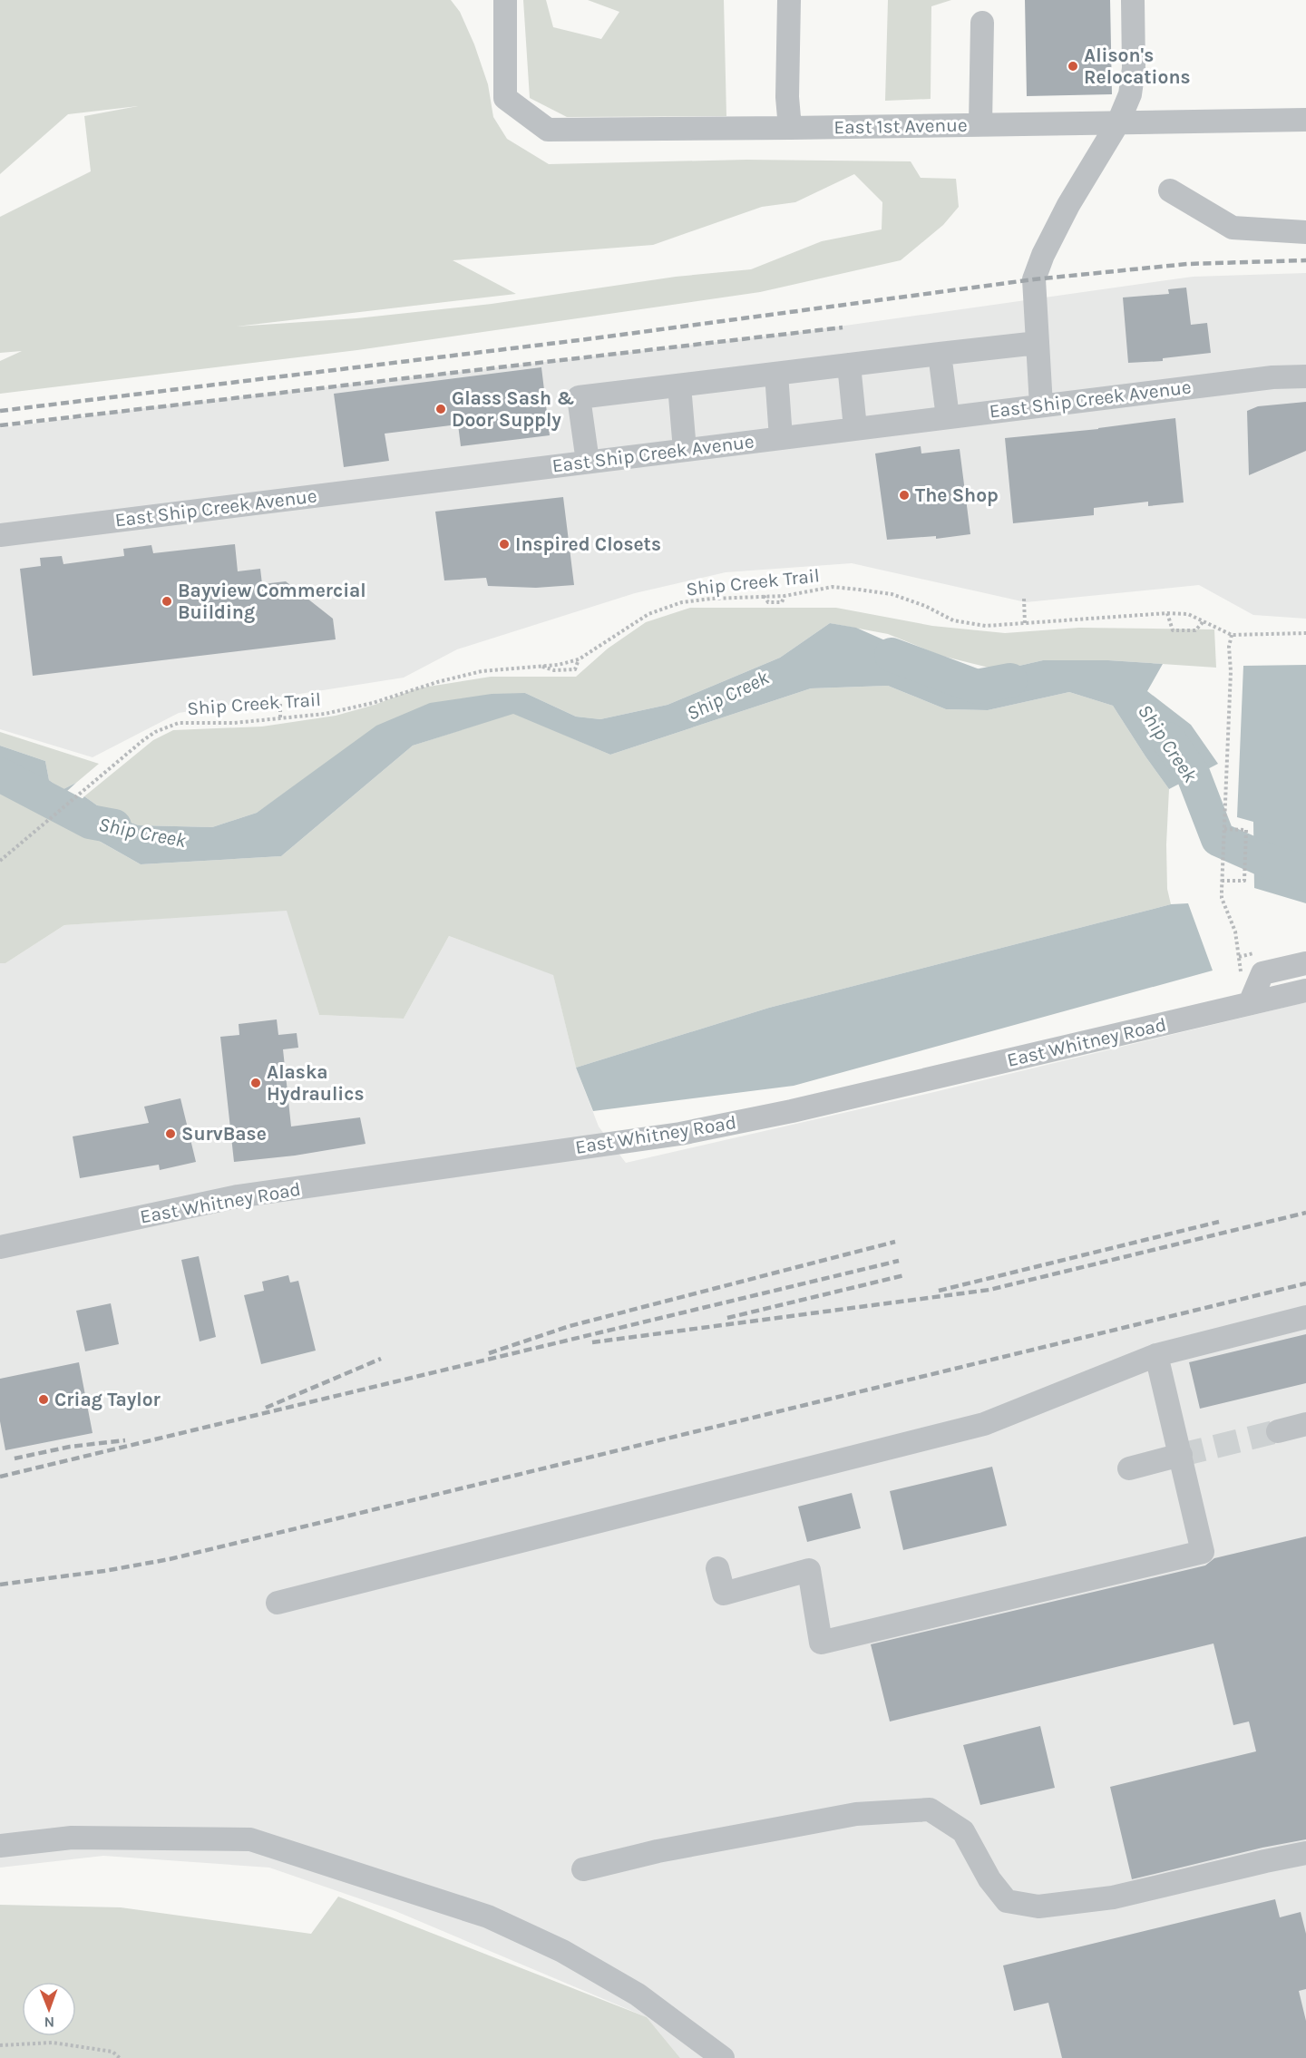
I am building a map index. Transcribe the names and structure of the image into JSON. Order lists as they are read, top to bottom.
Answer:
{
  "streets": {
    "street": ["East 1st Avenue", "East Ship Creek Avenue", "East Whitney Road"],
    "path": ["Ship Creek Trail"]
  },
  "water": ["Ship Creek"],
  "places": [
    "Alison's Relocations",
    "Glass Sash & Door Supply",
    "The Shop",
    "Inspired Closets",
    "Bayview Commercial Building",
    "Alaska Hydraulics",
    "SurvBase",
    "Criag Taylor"
  ],
  "north": "bottom"
}
